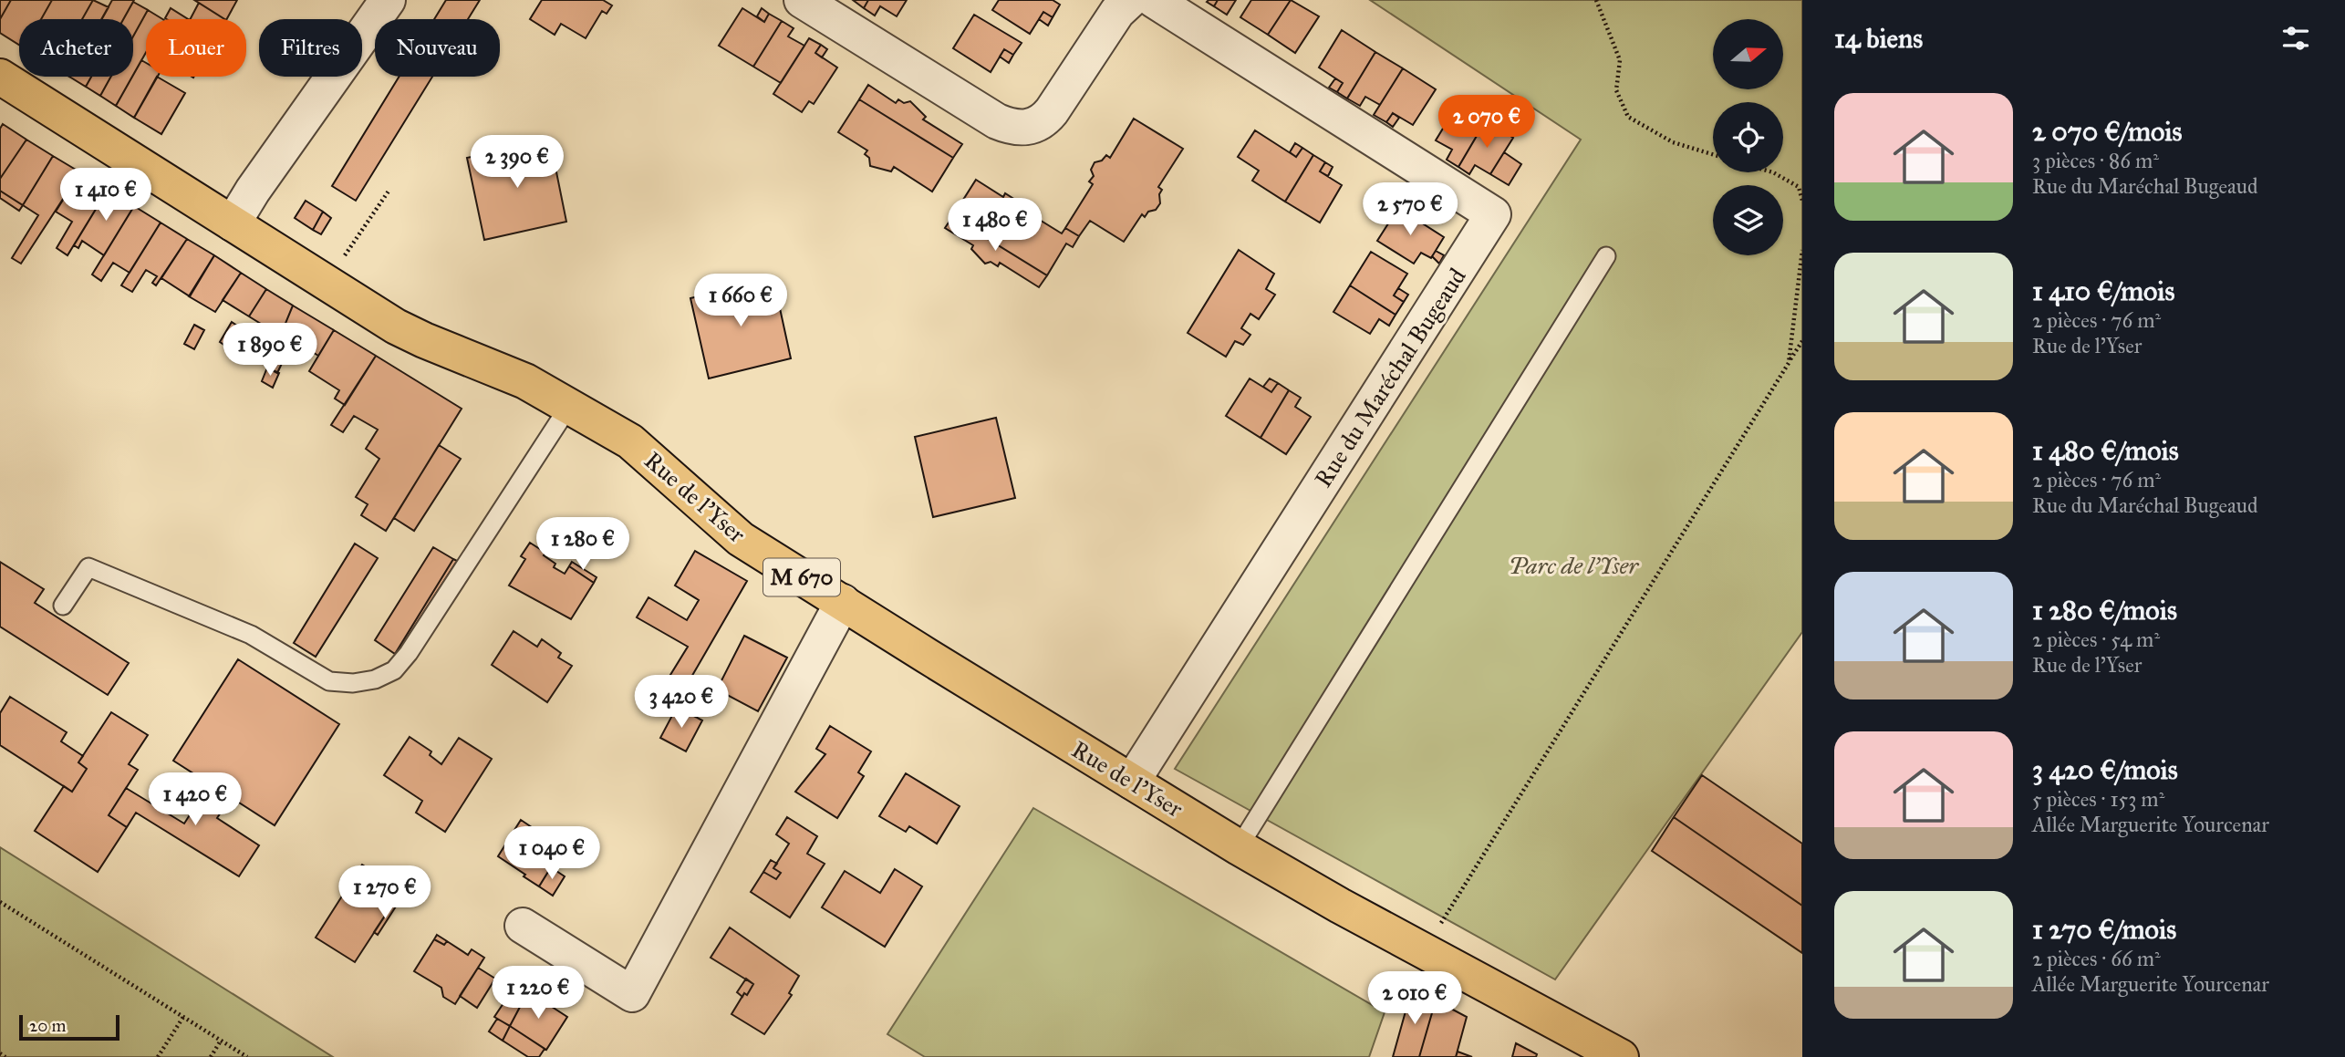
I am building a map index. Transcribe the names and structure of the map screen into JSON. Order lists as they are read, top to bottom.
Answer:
{
  "streets": {
    "main road": ["Rue de l'Yser", "M 670"],
    "street": ["Rue du Maréchal Bugeaud"]
  },
  "crossings": [
    ["Rue du Maréchal Bugeaud", "Rue de l'Yser"]
  ],
  "parks": ["Parc de l'Yser"],
  "scale_bar": "20 m",
  "north": "right",
  "page": {
    "heading": "14 biens",
    "chip": [
      "Acheter",
      "Louer",
      "Filtres",
      "Nouveau"
    ],
    "list": [
      {
        "name": "2 070 €/mois",
        "note": "3 pièces · 86 m² · Rue du Maréchal Bugeaud"
      },
      {
        "name": "1 410 €/mois",
        "note": "2 pièces · 76 m² · Rue de l'Yser"
      },
      {
        "name": "1 480 €/mois",
        "note": "2 pièces · 76 m² · Rue du Maréchal Bugeaud"
      },
      {
        "name": "1 280 €/mois",
        "note": "2 pièces · 54 m² · Rue de l'Yser"
      },
      {
        "name": "3 420 €/mois",
        "note": "5 pièces · 153 m² · Allée Marguerite Yourcenar"
      },
      {
        "name": "1 270 €/mois",
        "note": "2 pièces · 66 m² · Allée Marguerite Yourcenar"
      }
    ],
    "price": [
      "2 070 €",
      "2 390 €",
      "1 410 €",
      "2 570 €",
      "1 480 €",
      "1 660 €",
      "1 890 €",
      "1 280 €",
      "3 420 €",
      "1 420 €",
      "1 040 €",
      "1 270 €",
      "1 220 €",
      "2 010 €"
    ],
    "scale": "20 m"
  }
}
